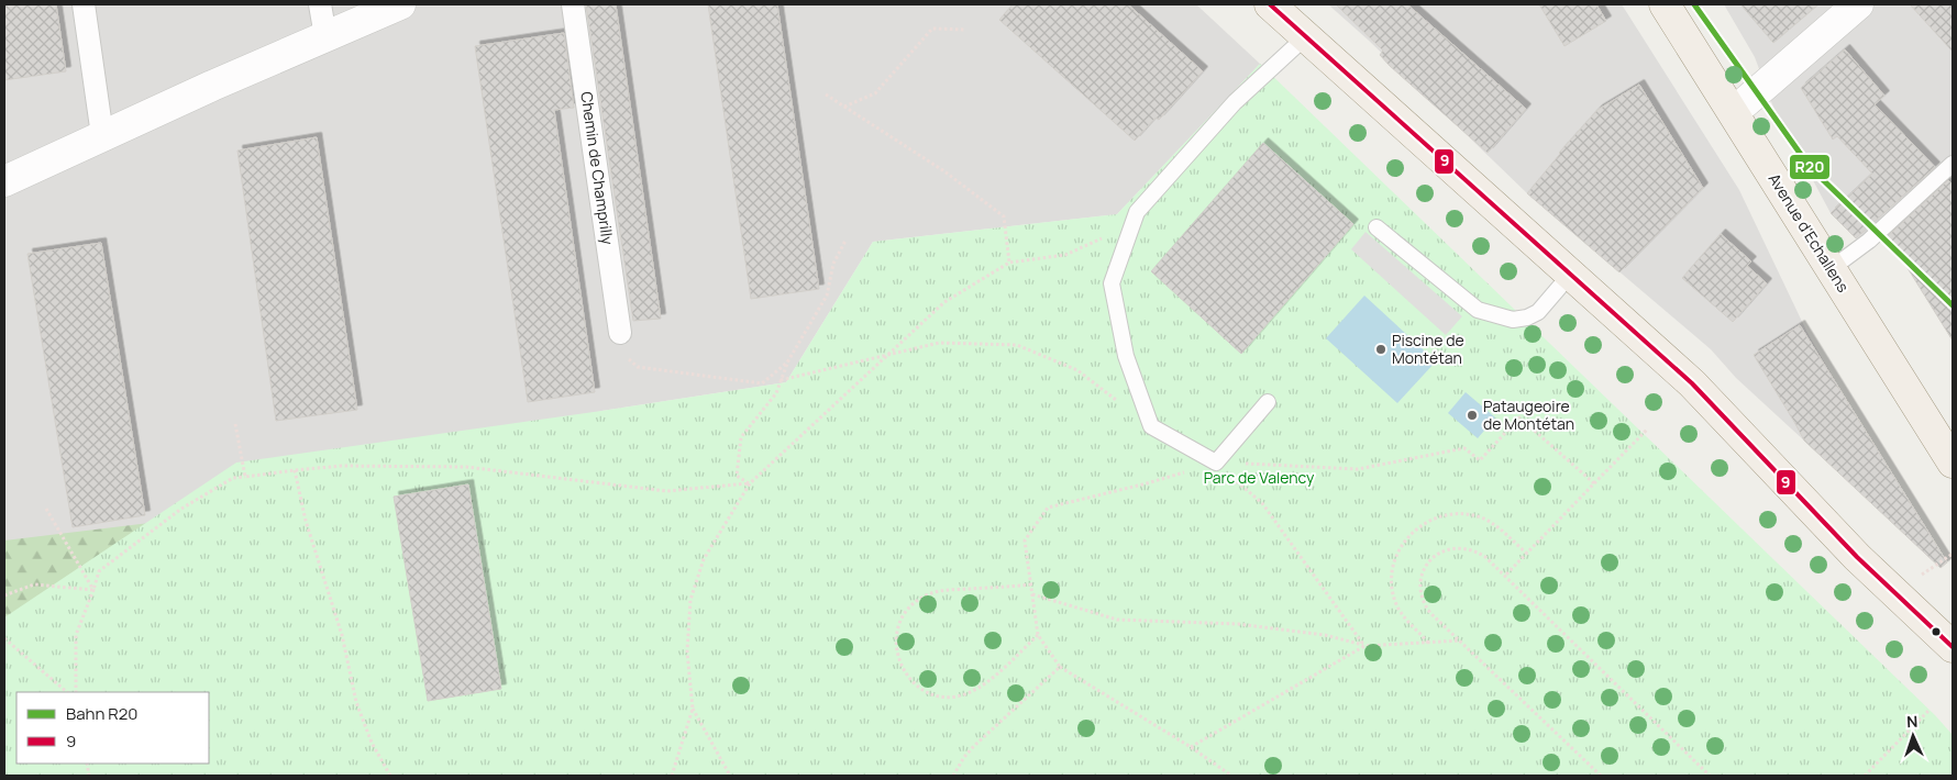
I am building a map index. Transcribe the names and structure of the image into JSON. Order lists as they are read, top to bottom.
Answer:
{
  "streets": {
    "main road": ["Avenue d'Echallens"],
    "street": ["Chemin de Champrilly"]
  },
  "parks": ["Parc de Valency"],
  "places": ["Piscine de Montétan", "Pataugeoire de Montétan"],
  "lines": ["rail line R20", "transit line 9"],
  "legend": ["Bahn R20", "9"],
  "north": "top"
}
